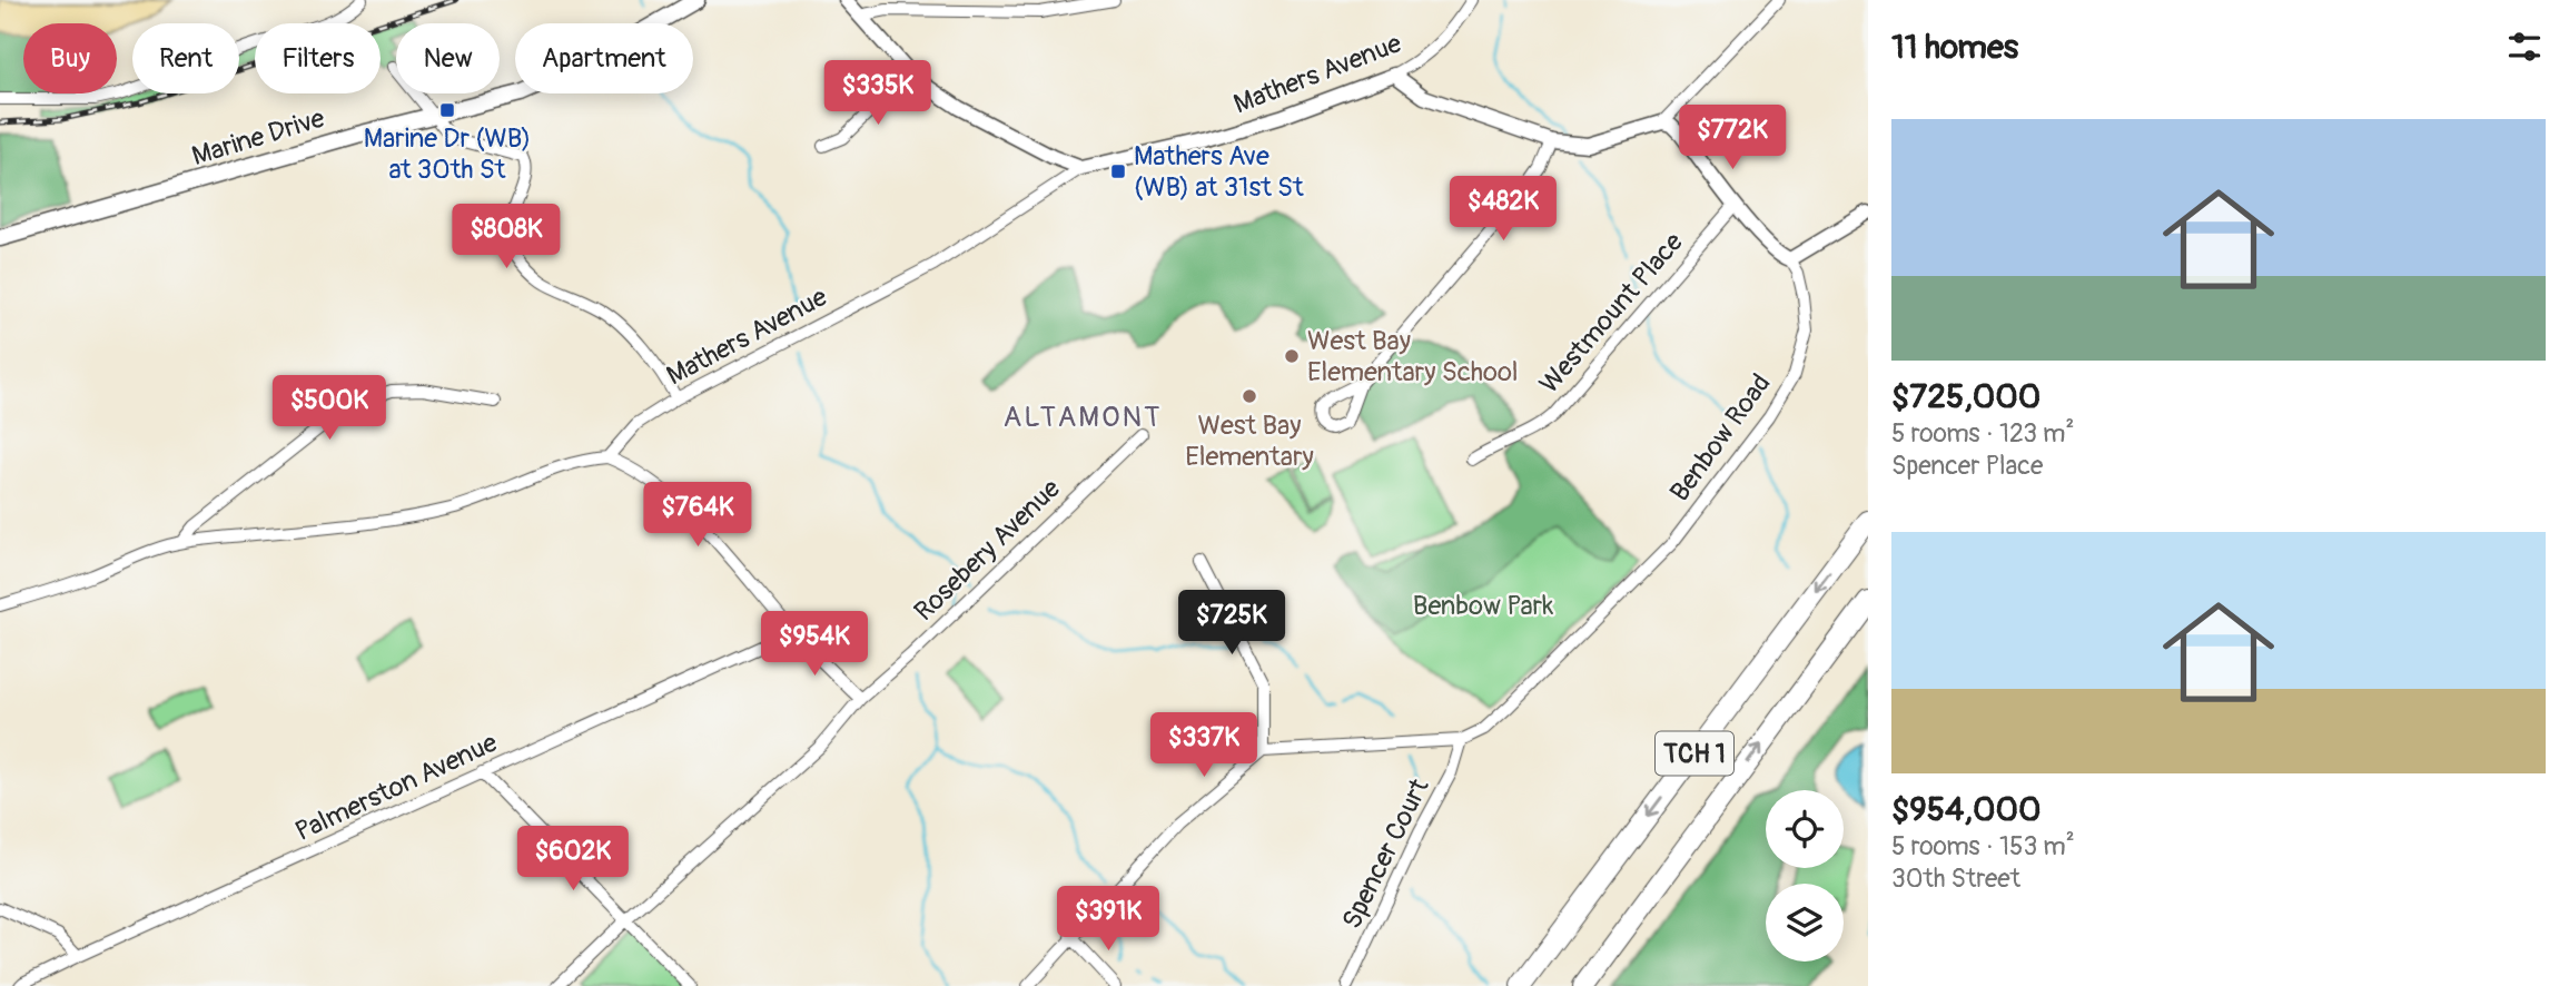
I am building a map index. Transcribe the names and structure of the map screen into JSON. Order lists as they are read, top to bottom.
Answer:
{
  "streets": {
    "highway": ["TCH 1"],
    "main road": ["Marine Drive"],
    "street": [
      "Mathers Avenue",
      "Westmount Place",
      "Benbow Road",
      "Rosebery Avenue",
      "Palmerston Avenue",
      "Spencer Court"
    ]
  },
  "crossings": [
    ["Benbow Road", "Spencer Court"]
  ],
  "districts": ["ALTAMONT"],
  "parks": ["Benbow Park"],
  "places": {
    "transit": ["Marine Dr (WB) at 30th St", "Mathers Ave (WB) at 31st St"],
    "other": ["West Bay Elementary School", "West Bay Elementary"]
  },
  "page": {
    "heading": "11 homes",
    "chip": [
      "Buy",
      "Rent",
      "Filters",
      "New",
      "Apartment"
    ],
    "price": [
      "$335K",
      "$772K",
      "$482K",
      "$808K",
      "$500K",
      "$764K",
      "$725K",
      "$954K",
      "$337K",
      "$602K",
      "$391K"
    ],
    "list": [
      {
        "name": "$725,000",
        "note": "5 rooms · 123 m² · Spencer Place"
      },
      {
        "name": "$954,000",
        "note": "5 rooms · 153 m² · 30th Street"
      }
    ]
  }
}
